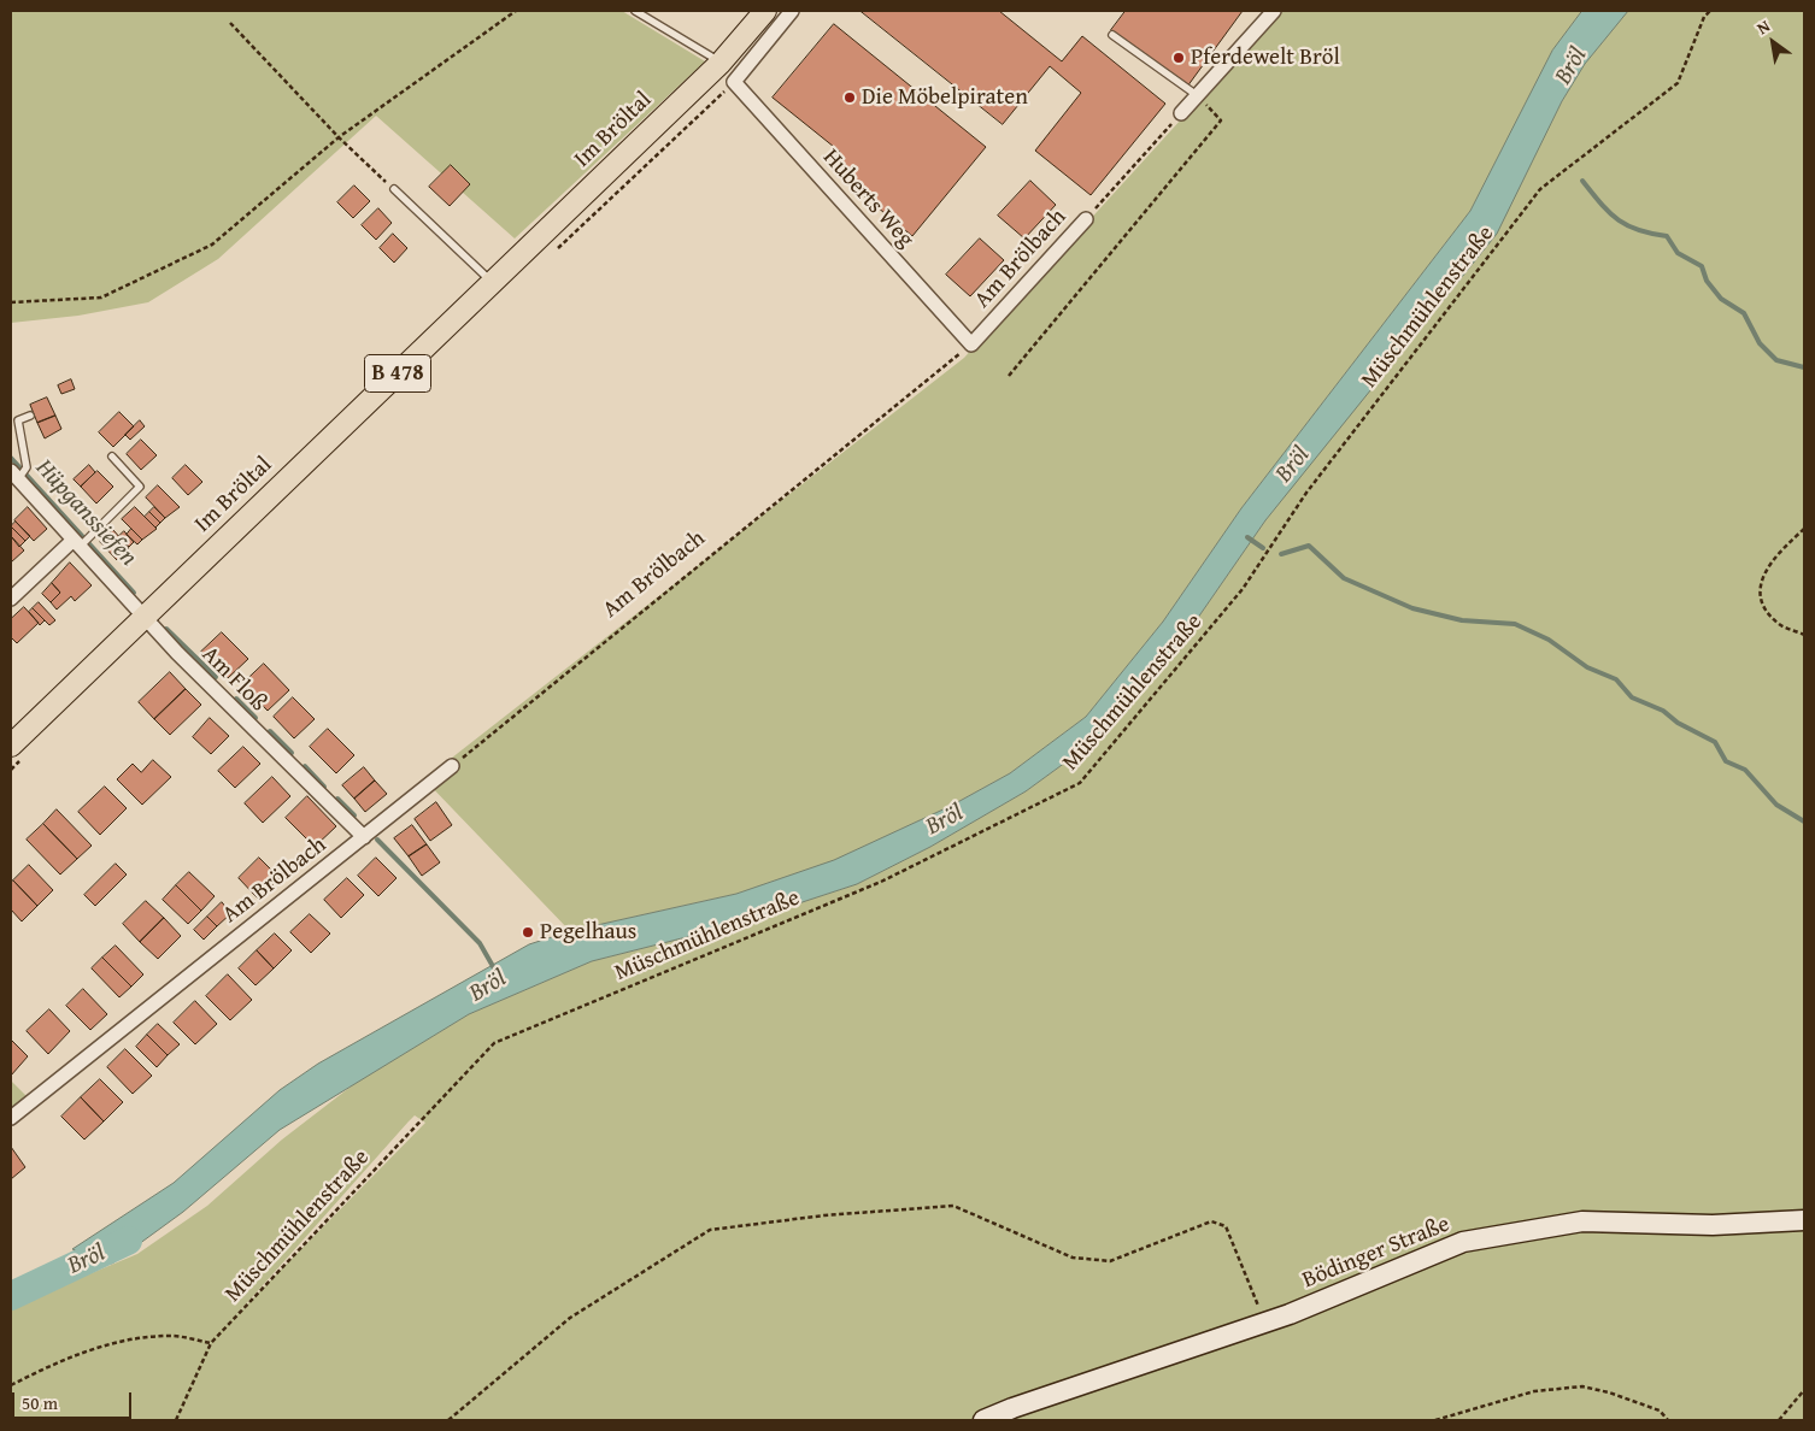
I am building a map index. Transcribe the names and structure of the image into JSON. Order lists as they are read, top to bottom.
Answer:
{
  "streets": {
    "main road": ["Im Bröltal", "B 478"],
    "street": [
      "Huberts Weg",
      "Am Brölbach",
      "Am Floß",
      "Bödinger Straße"
    ],
    "path": ["Müschmühlenstraße"]
  },
  "crossings": [
    ["Im Bröltal", "Am Floß"],
    ["Huberts Weg", "Am Brölbach"],
    ["Am Brölbach", "Am Floß"]
  ],
  "water": ["Bröl", "Hüpganssiefen"],
  "places": ["Pferdewelt Bröl", "Die Möbelpiraten", "Pegelhaus"],
  "scale_bar": "50 m",
  "north": "top left"
}
